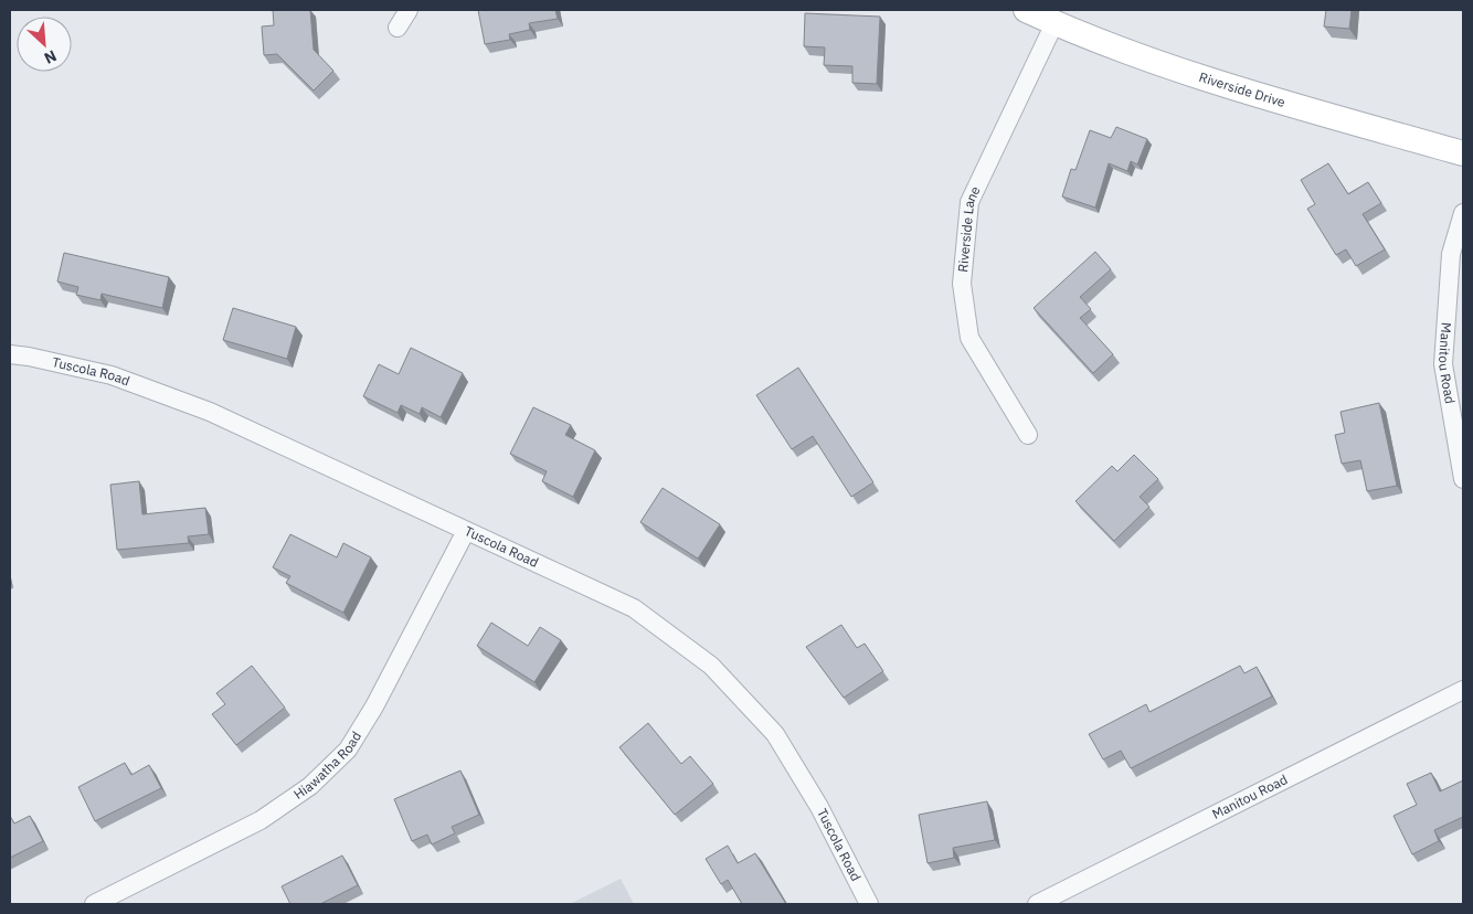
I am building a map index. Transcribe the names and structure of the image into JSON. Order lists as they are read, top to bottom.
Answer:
{
  "streets": {
    "street": [
      "Riverside Drive",
      "Riverside Lane",
      "Manitou Road",
      "Tuscola Road",
      "Hiawatha Road"
    ]
  },
  "crossings": [
    ["Riverside Drive", "Riverside Lane"],
    ["Tuscola Road", "Hiawatha Road"]
  ],
  "north": "bottom right"
}
